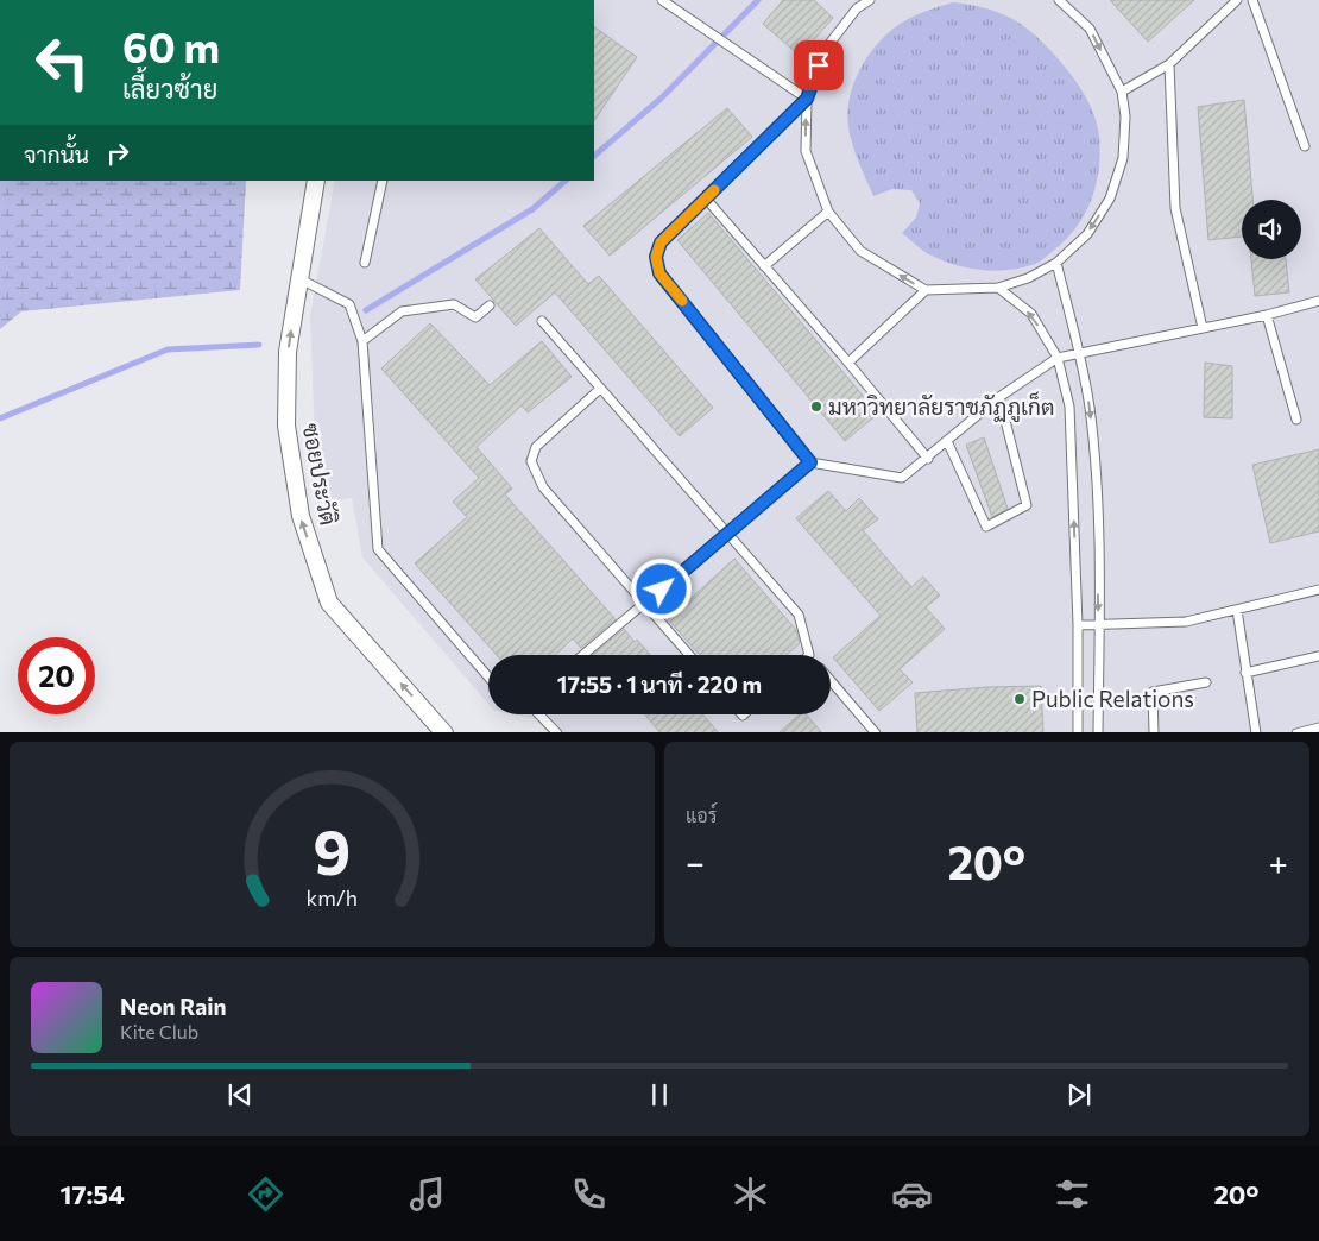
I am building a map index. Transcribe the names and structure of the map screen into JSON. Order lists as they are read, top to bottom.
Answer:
{
  "streets": {
    "street": ["ซอยประวัติ"]
  },
  "one_way": ["ซอยประวัติ"],
  "places": ["มหาวิทยาลัยราชภัฏภูเก็ต", "Public Relations"],
  "page": {
    "turn": ["60 m", "เลี้ยวซ้าย"],
    "then": "จากนั้น",
    "limit": "20",
    "trip": "17:55 · 1 นาที · 220 m",
    "tile": "แอร์",
    "heat": ["−", "20°", "+"],
    "song": ["Neon Rain", "Kite Club"],
    "tabs": ["17:54", "20°"],
    "gauge": ["9", "km/h"]
  }
}
